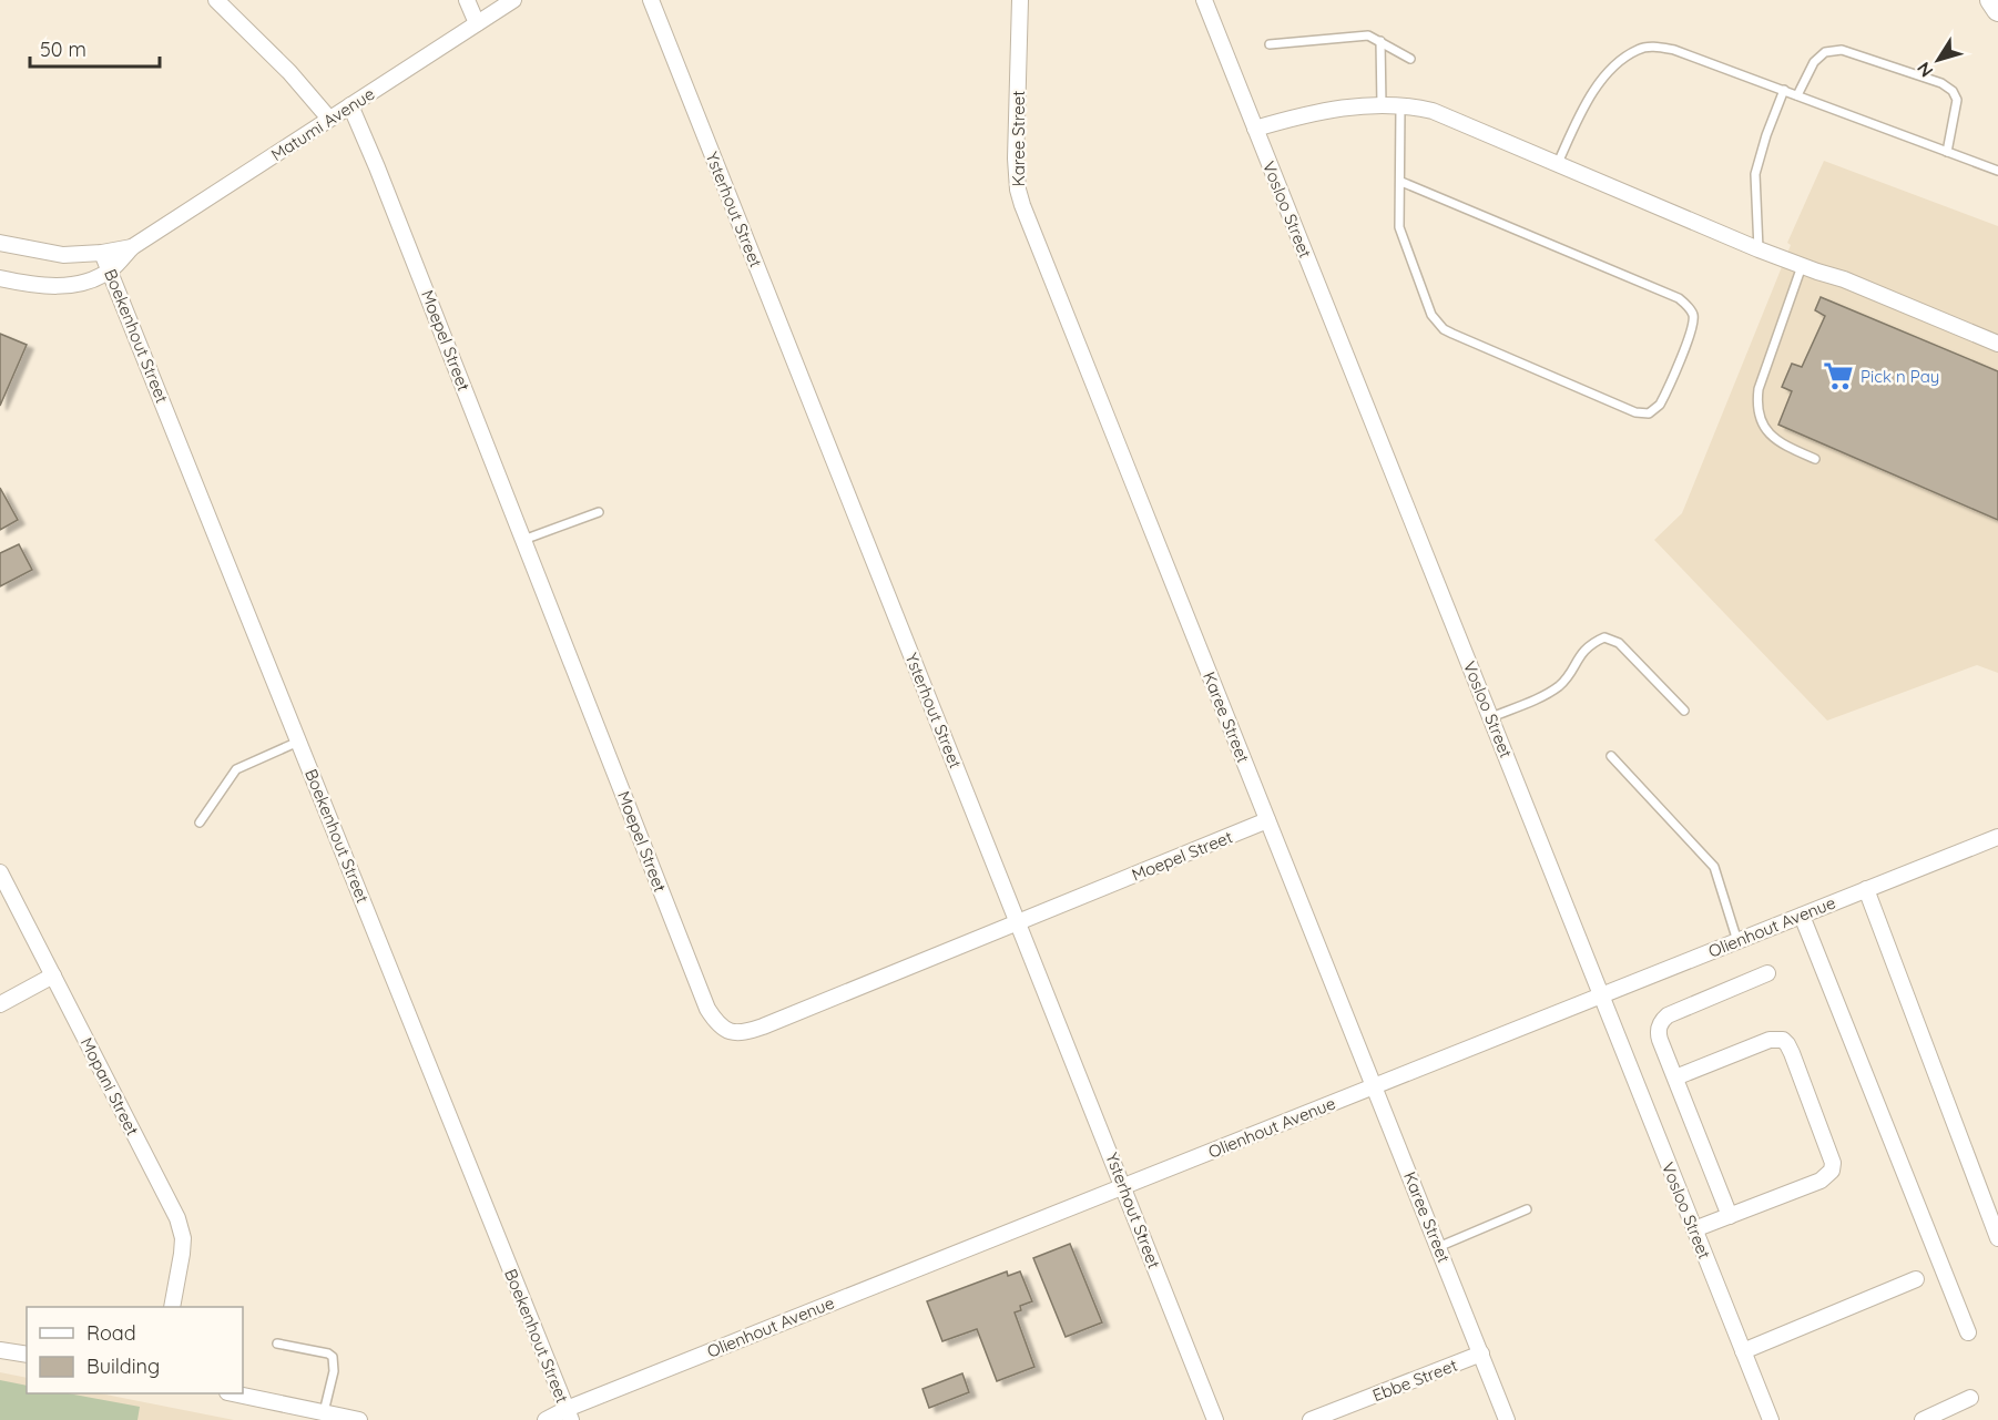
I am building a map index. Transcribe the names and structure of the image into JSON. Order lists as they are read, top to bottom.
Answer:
{
  "streets": {
    "street": [
      "Matumi Avenue",
      "Karee Street",
      "Ysterhout Street",
      "Vosloo Street",
      "Boekenhout Street",
      "Moepel Street",
      "Olienhout Avenue",
      "Mopani Street",
      "Ebbe Street"
    ]
  },
  "crossings": [
    ["Matumi Avenue", "Boekenhout Street"],
    ["Matumi Avenue", "Moepel Street"],
    ["Karee Street", "Moepel Street"],
    ["Karee Street", "Olienhout Avenue"],
    ["Karee Street", "Ebbe Street"],
    ["Ysterhout Street", "Moepel Street"],
    ["Ysterhout Street", "Olienhout Avenue"],
    ["Vosloo Street", "Olienhout Avenue"],
    ["Boekenhout Street", "Olienhout Avenue"]
  ],
  "places": {
    "supermarket": ["Pick n Pay"]
  },
  "legend": ["Road", "Building"],
  "scale_bar": "50 m",
  "north": "bottom left"
}
